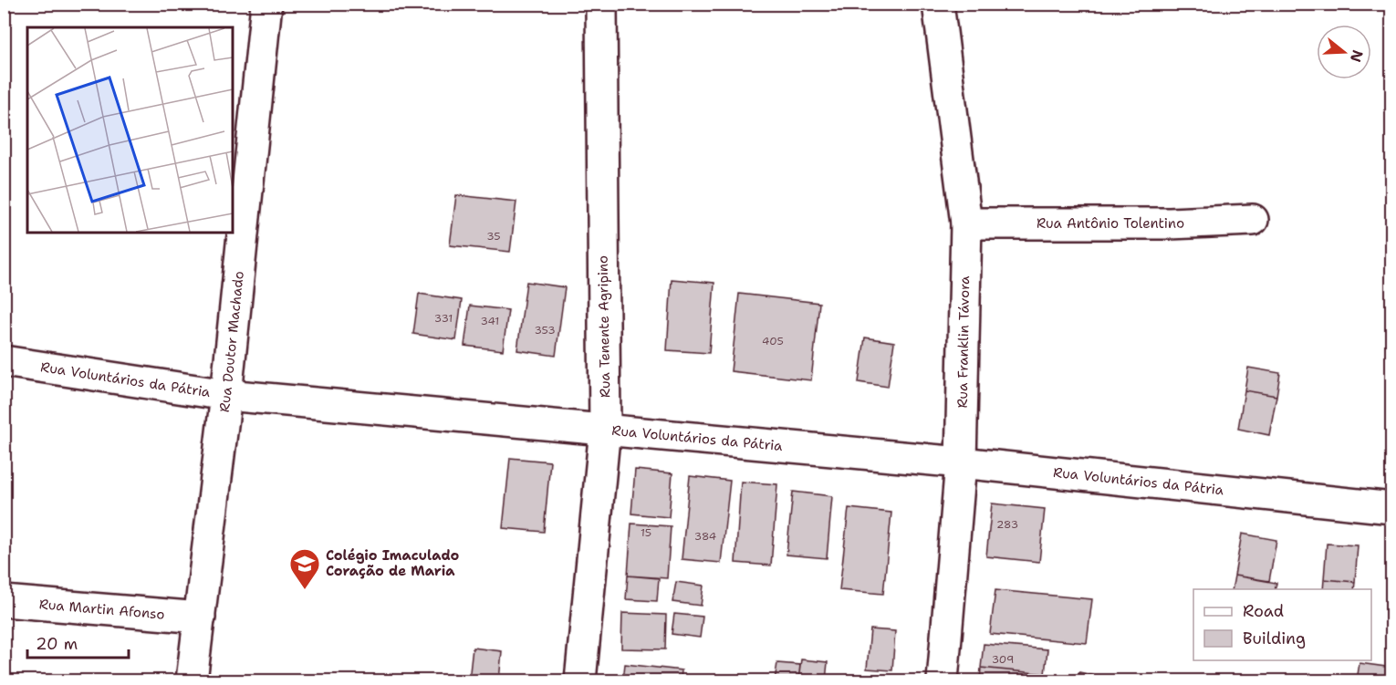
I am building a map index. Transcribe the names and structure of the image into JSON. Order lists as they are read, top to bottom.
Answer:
{
  "streets": {
    "street": [
      "Rua Antônio Tolentino",
      "Rua Tenente Agripino",
      "Rua Franklin Távora",
      "Rua Doutor Machado",
      "Rua Voluntários da Pátria",
      "Rua Martin Afonso"
    ]
  },
  "crossings": [
    ["Rua Antônio Tolentino", "Rua Franklin Távora"],
    ["Rua Tenente Agripino", "Rua Voluntários da Pátria"],
    ["Rua Franklin Távora", "Rua Voluntários da Pátria"],
    ["Rua Doutor Machado", "Rua Voluntários da Pátria"],
    ["Rua Doutor Machado", "Rua Martin Afonso"]
  ],
  "places": {
    "school or university": ["Colégio Imaculado Coração de Maria"]
  },
  "house_numbers": [
    "35",
    "331",
    "341",
    "353",
    "405",
    "283",
    "15",
    "384",
    "309"
  ],
  "legend": ["Road", "Building"],
  "scale_bar": "20 m",
  "north": "right"
}
